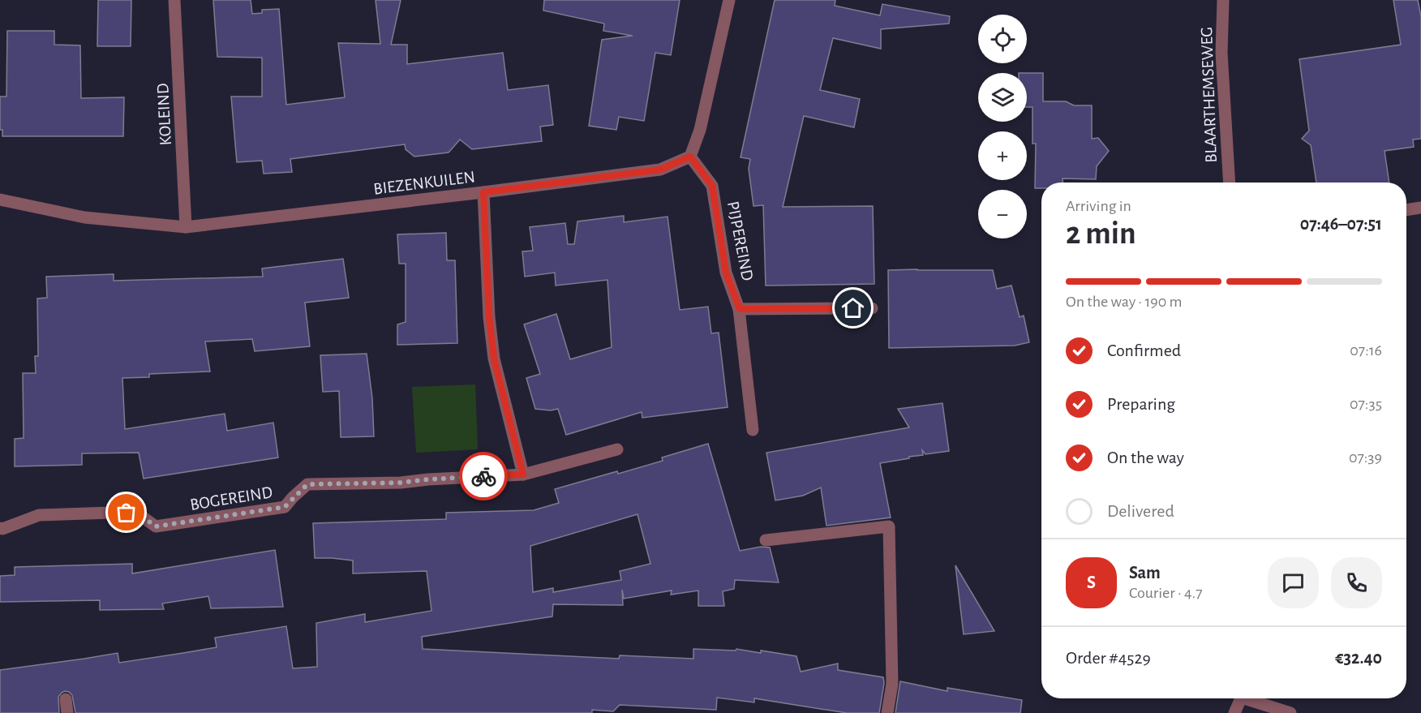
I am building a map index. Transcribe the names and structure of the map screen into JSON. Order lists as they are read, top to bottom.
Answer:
{
  "streets": {
    "street": [
      "BLAARTHEMSEWEG",
      "KOLEIND",
      "BIEZENKUILEN",
      "PIJPEREIND",
      "BOGEREIND"
    ]
  },
  "crossings": [
    ["KOLEIND", "BIEZENKUILEN"],
    ["BIEZENKUILEN", "PIJPEREIND"]
  ],
  "page": {
    "map_buttons": ["+", "−"],
    "heading": ["2 min", "Arriving in", "07:46–07:51"],
    "panel": [
      "Sam",
      "Courier · 4.7",
      "Order #4529",
      "€32.40"
    ],
    "bar": "On the way · 190 m",
    "list": [
      ["Confirmed", "07:16"],
      ["Preparing", "07:35"],
      ["On the way", "07:39"],
      "Delivered"
    ],
    "round": "S"
  }
}
